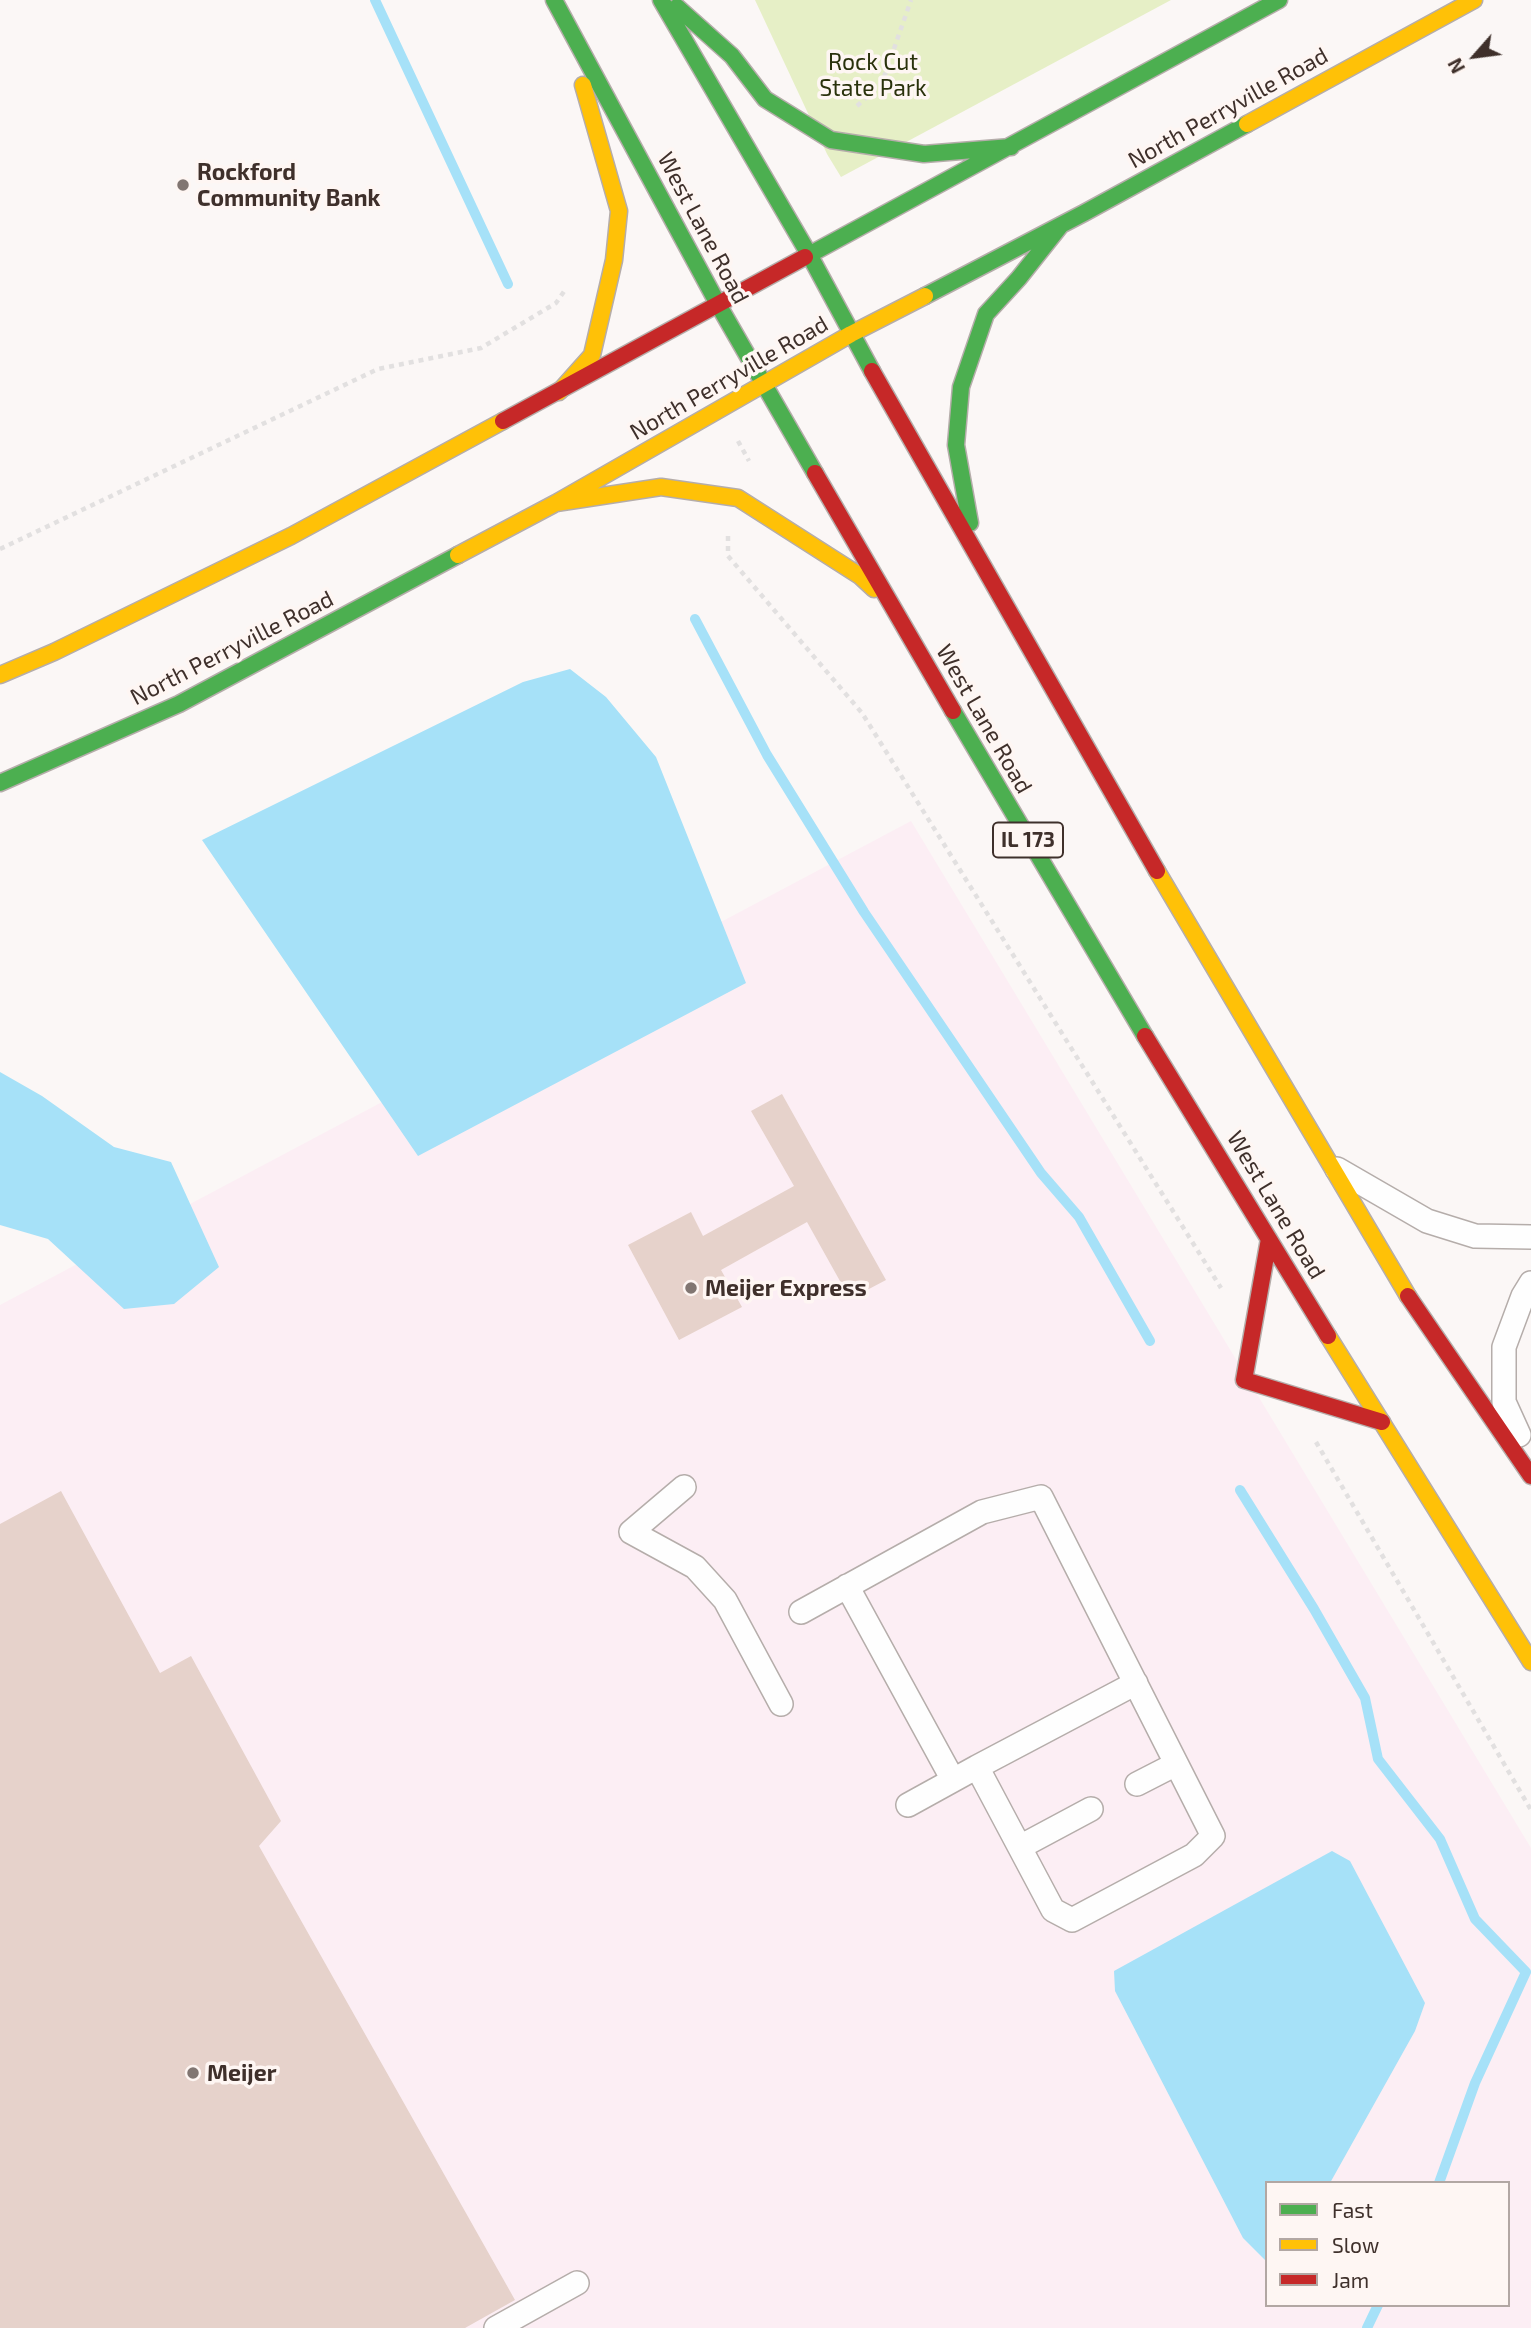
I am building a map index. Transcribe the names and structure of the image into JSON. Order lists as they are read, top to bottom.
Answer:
{
  "streets": {
    "main road": ["North Perryville Road", "West Lane Road", "IL 173"]
  },
  "crossings": [
    ["North Perryville Road", "West Lane Road"]
  ],
  "parks": ["Rock Cut State Park"],
  "places": ["Rockford Community Bank", "Meijer Express", "Meijer"],
  "legend": ["Fast", "Slow", "Jam"],
  "north": "bottom left"
}
